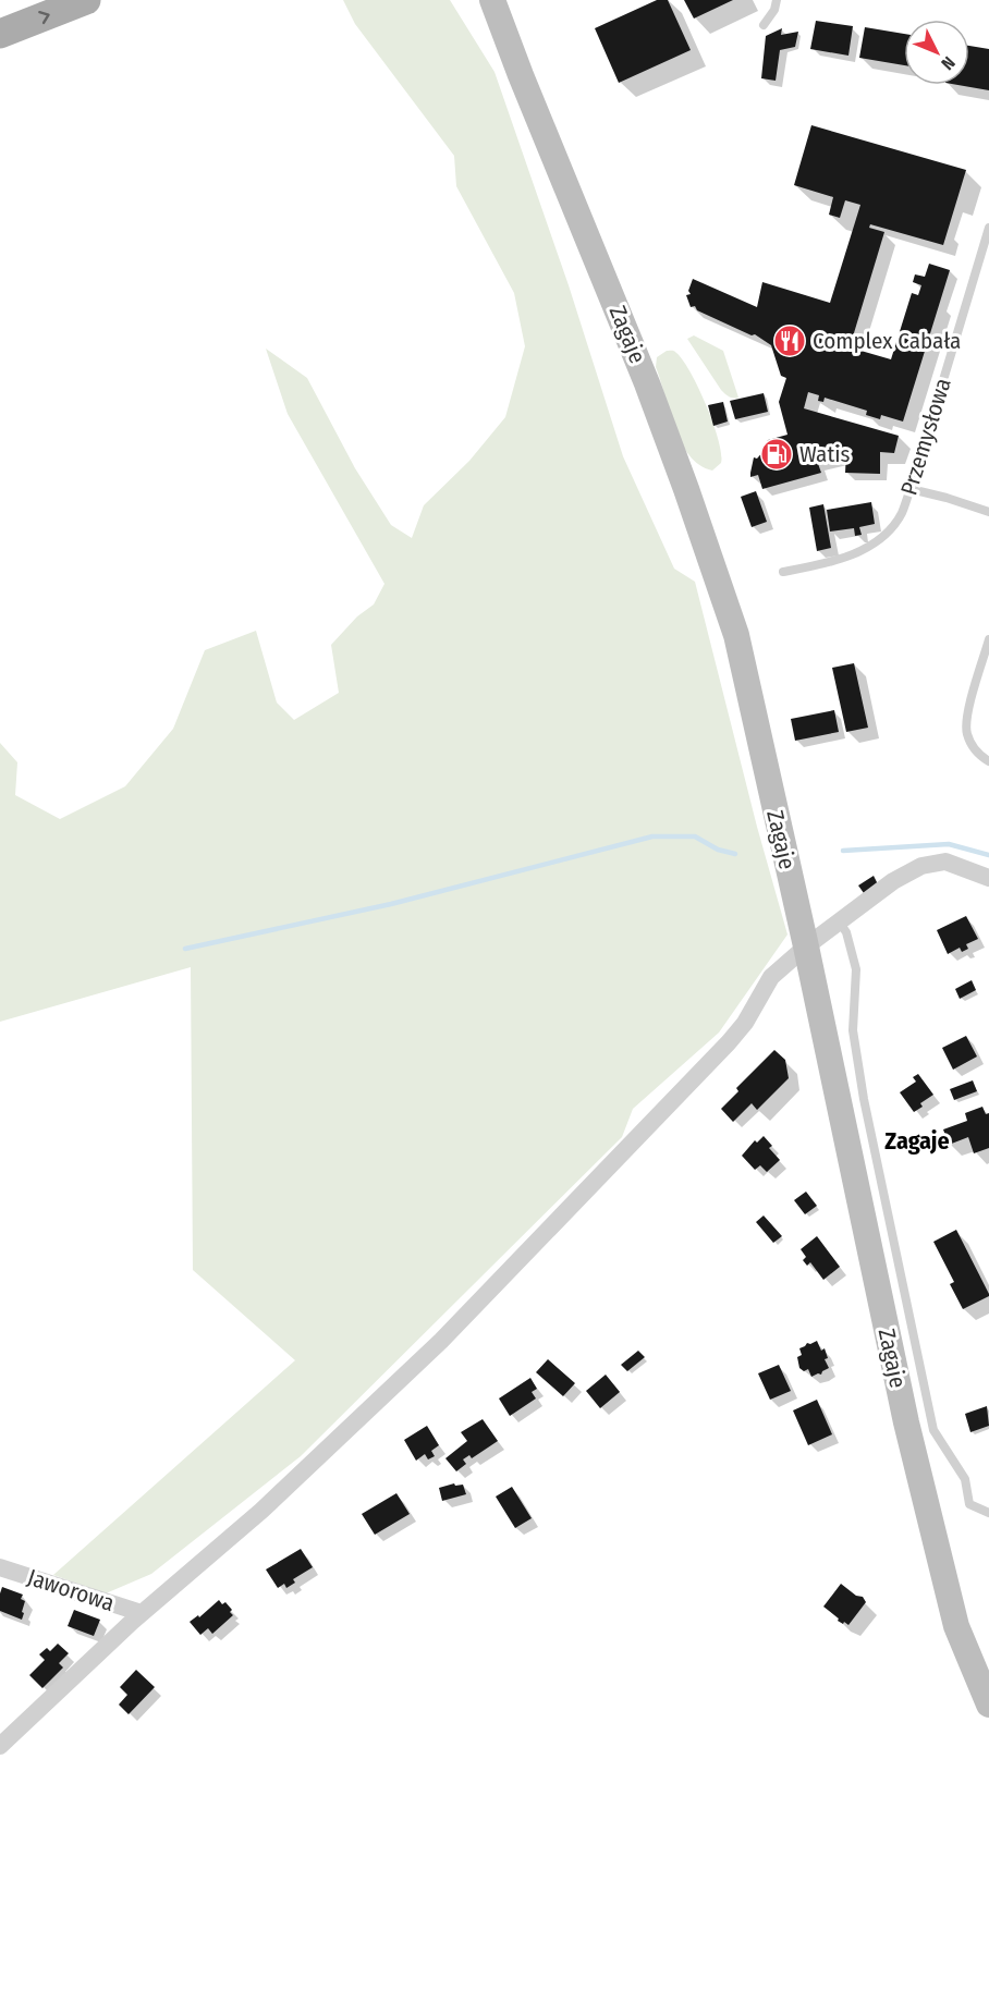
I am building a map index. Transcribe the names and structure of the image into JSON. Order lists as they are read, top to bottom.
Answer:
{
  "streets": {
    "main road": ["Zagaje"],
    "street": ["Jaworowa"],
    "lane": ["Przemysłowa"]
  },
  "districts": ["Zagaje"],
  "places": {
    "restaurant": ["Complex Cabała"],
    "fuel station": ["Watis"]
  },
  "north": "bottom right"
}
